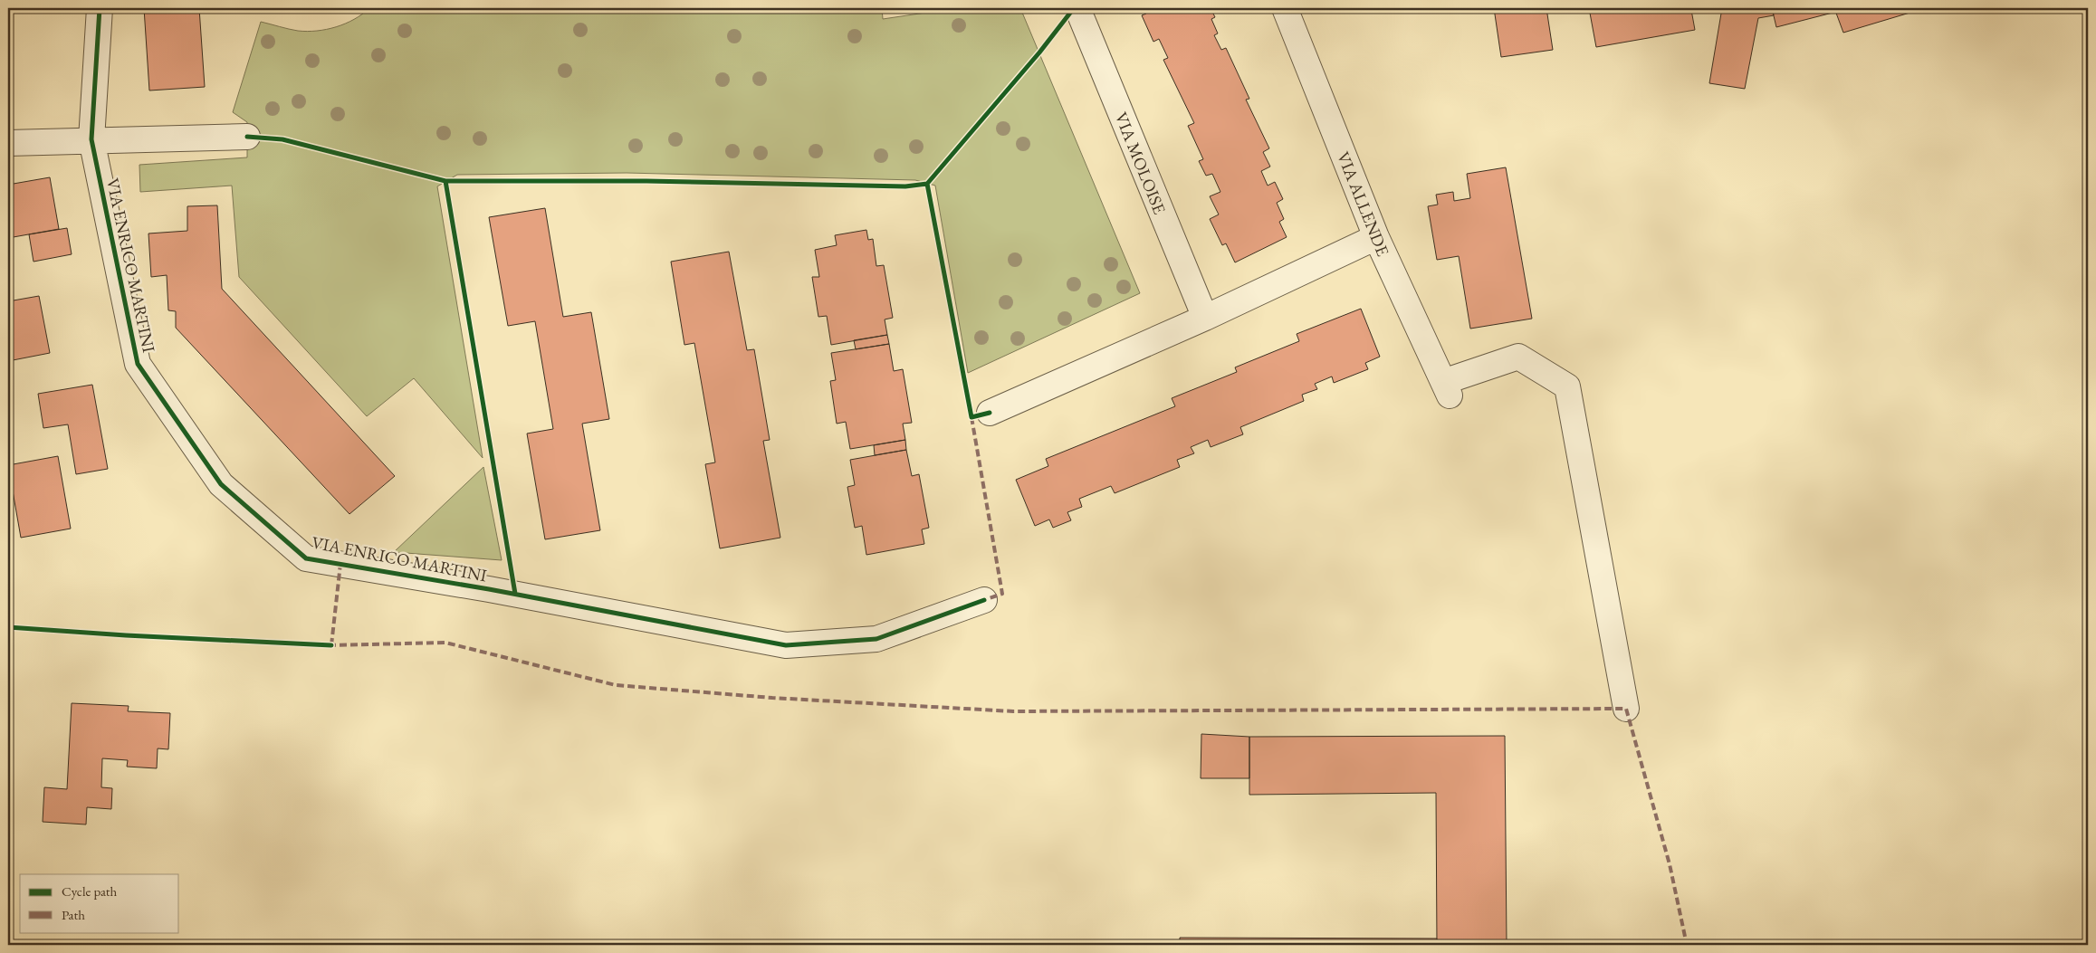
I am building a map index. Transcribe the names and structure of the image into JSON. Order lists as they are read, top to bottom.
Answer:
{
  "streets": {
    "street": ["VIA MOLOISE", "VIA ALLENDE", "VIA ENRICO MARTINI"]
  },
  "legend": ["Cycle path", "Path"]
}
